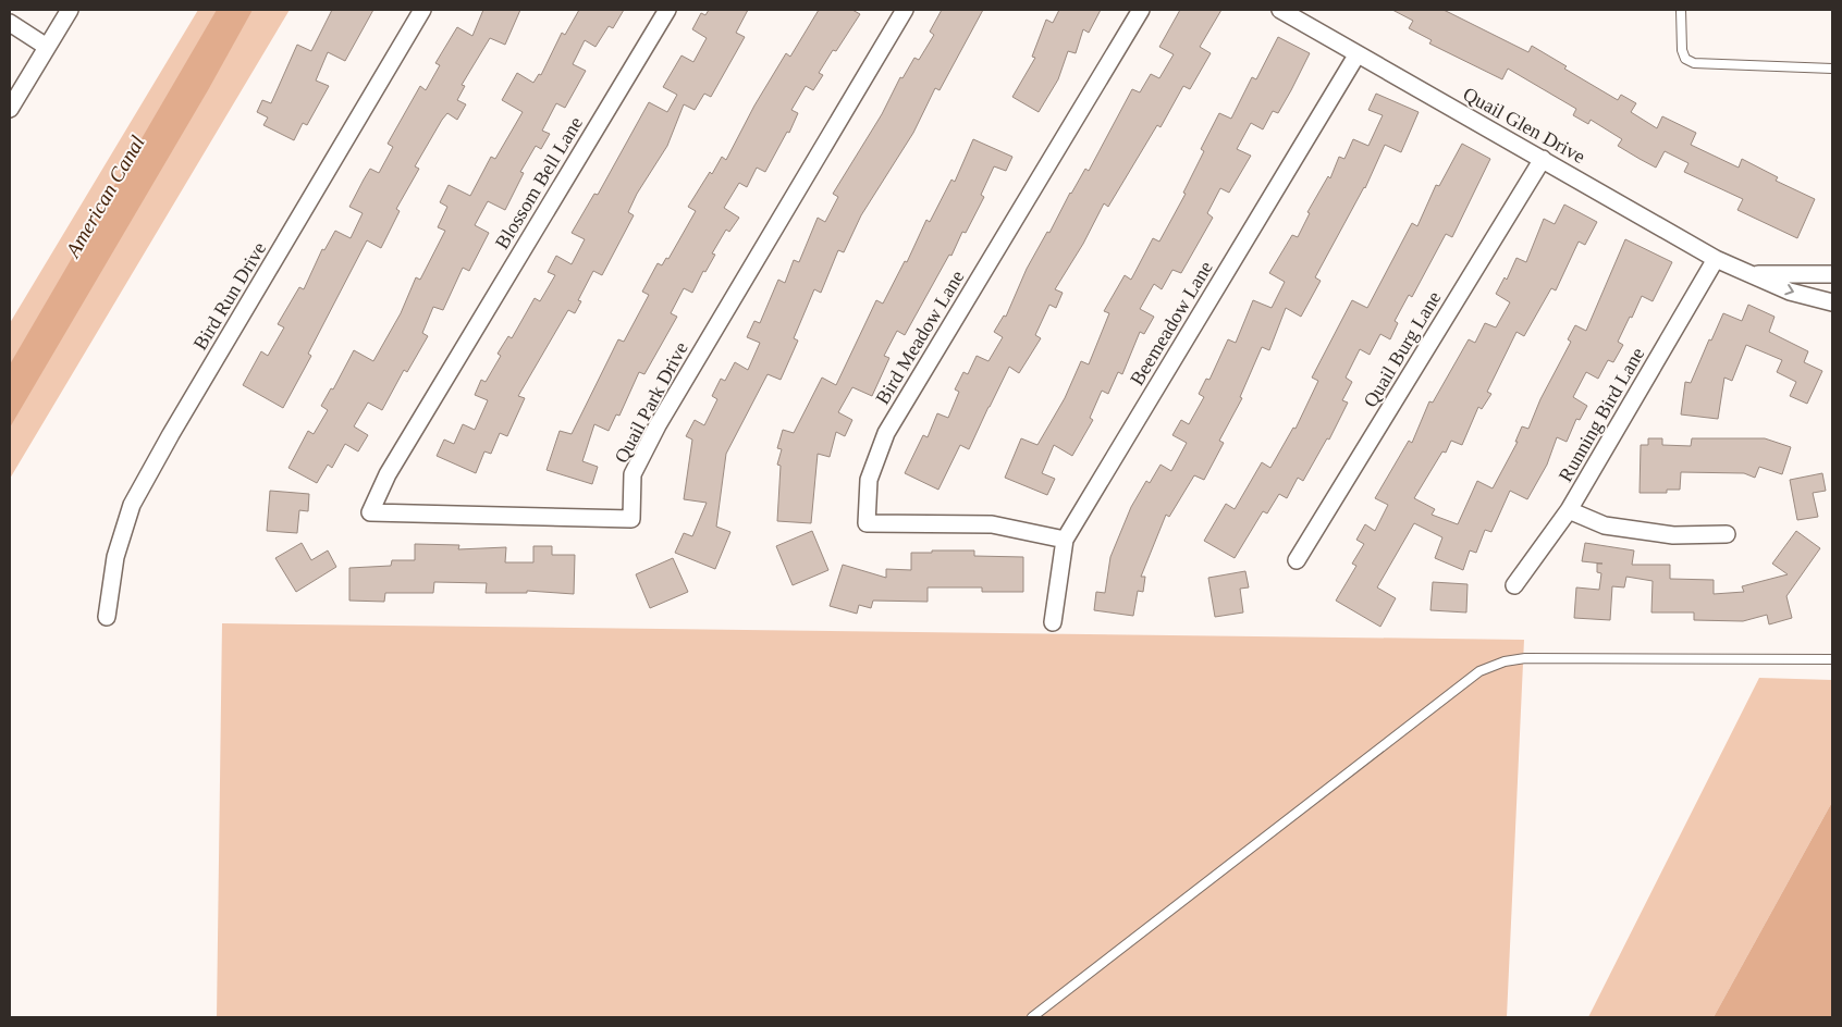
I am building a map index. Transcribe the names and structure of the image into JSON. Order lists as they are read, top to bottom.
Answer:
{
  "streets": {
    "street": [
      "Quail Glen Drive",
      "Blossom Bell Lane",
      "Bird Run Drive",
      "Beemeadow Lane",
      "Bird Meadow Lane",
      "Quail Burg Lane",
      "Quail Park Drive",
      "Running Bird Lane"
    ]
  },
  "crossings": [
    ["Quail Glen Drive", "Beemeadow Lane"],
    ["Quail Glen Drive", "Quail Burg Lane"],
    ["Quail Glen Drive", "Running Bird Lane"],
    ["Blossom Bell Lane", "Quail Park Drive"],
    ["Beemeadow Lane", "Bird Meadow Lane"]
  ],
  "water": ["American Canal"]
}
